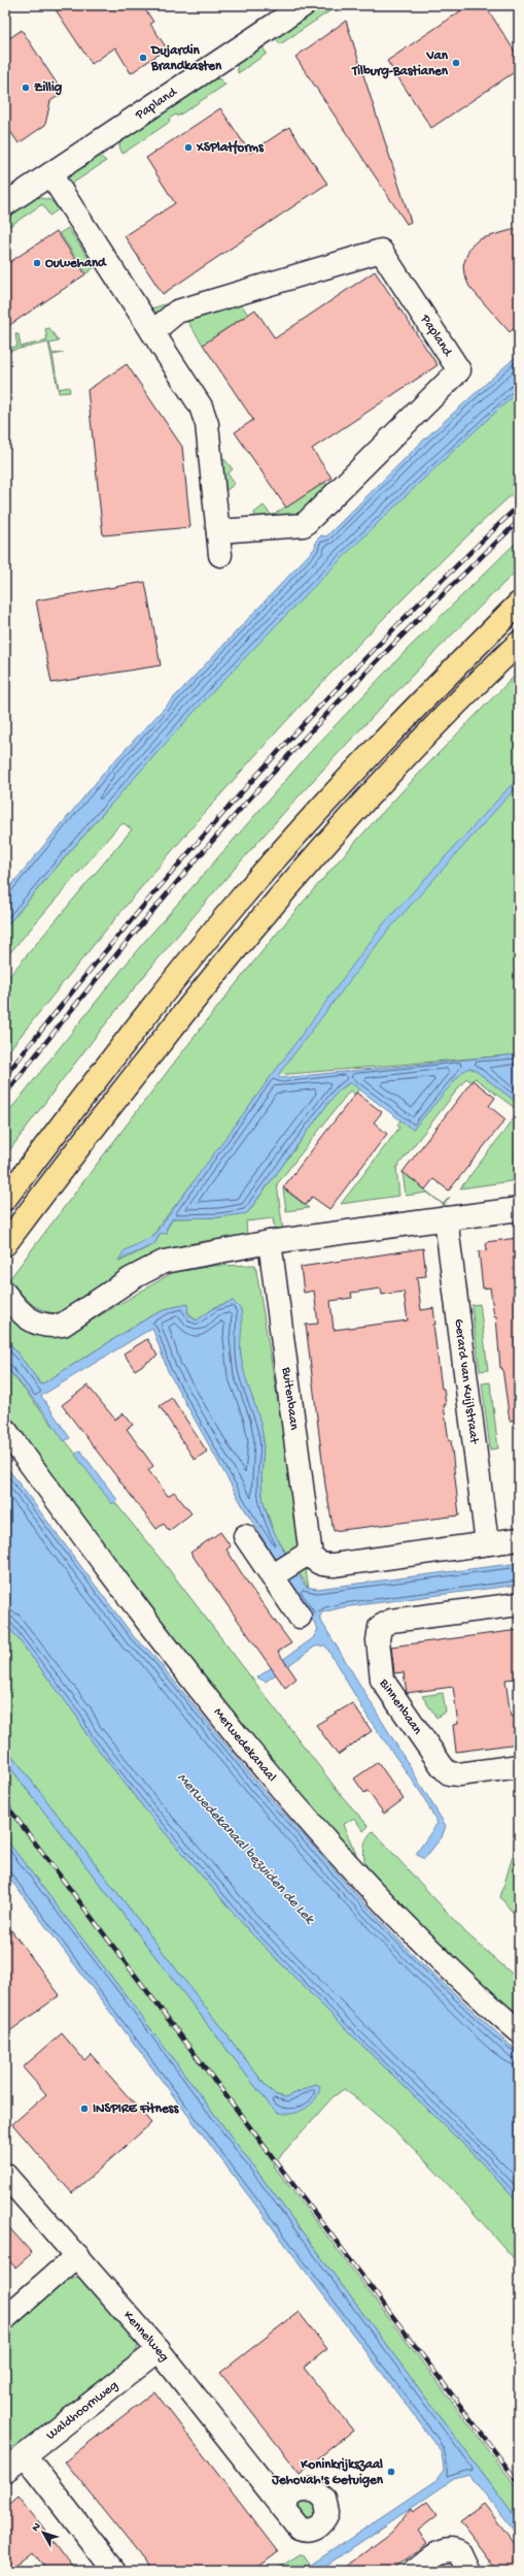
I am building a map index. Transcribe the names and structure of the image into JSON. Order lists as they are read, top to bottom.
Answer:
{
  "streets": {
    "street": [
      "Papland",
      "Gerard van Kuijlstraat",
      "Buitenbaan",
      "Binnenbaan",
      "Merwedekanaal",
      "Kennelweg",
      "Waldhoornweg"
    ]
  },
  "crossings": [
    ["Kennelweg", "Waldhoornweg"]
  ],
  "water": ["Merwedekanaal bezuiden de Lek"],
  "places": [
    "Dujardin Brandkasten",
    "Van Tilburg-Bastianen",
    "Zillig",
    "XSPlatforms",
    "Ouwehand",
    "INSPIRE Fitness",
    "Koninkrijkszaal Jehovah's Getuigen"
  ],
  "north": "top left"
}
